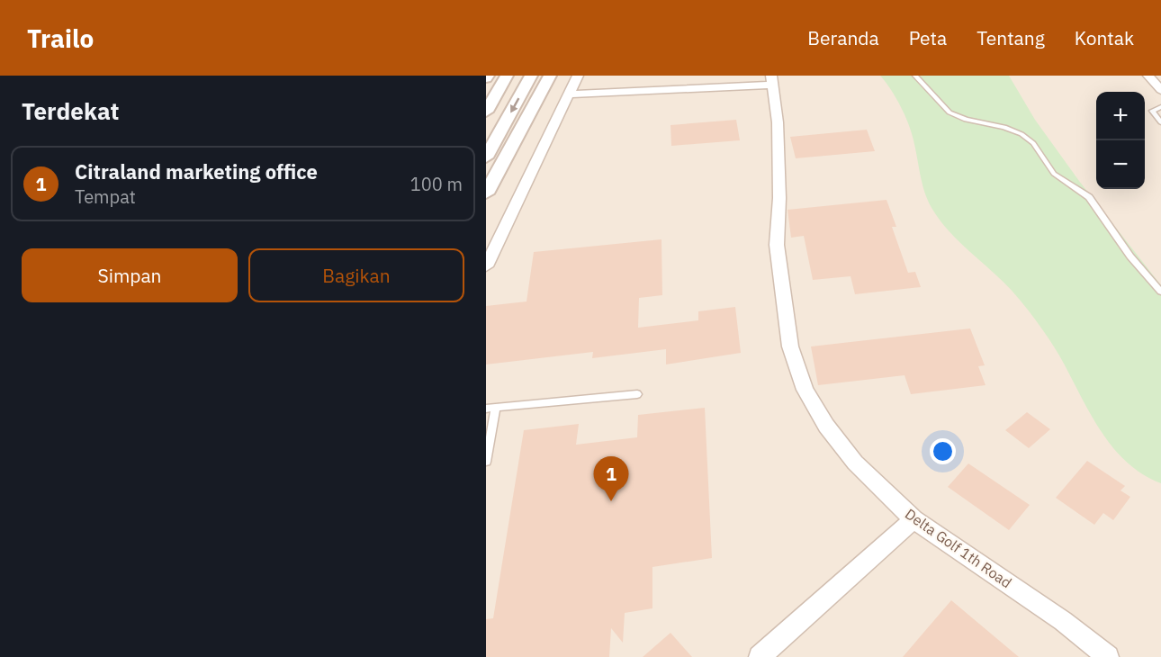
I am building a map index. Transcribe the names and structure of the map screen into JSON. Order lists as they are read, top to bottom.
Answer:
{
  "streets": {
    "street": ["Delta Golf 1th Road"]
  },
  "page": {
    "header": "Trailo",
    "nav": [
      "Beranda",
      "Peta",
      "Tentang",
      "Kontak"
    ],
    "heading": "Terdekat",
    "map_buttons": ["+", "−"],
    "list": [
      {
        "mark": "1",
        "name": "Citraland marketing office",
        "note": "Tempat",
        "value": "100 m"
      }
    ],
    "buttons": ["Simpan", "Bagikan"],
    "pins": "1"
  }
}
